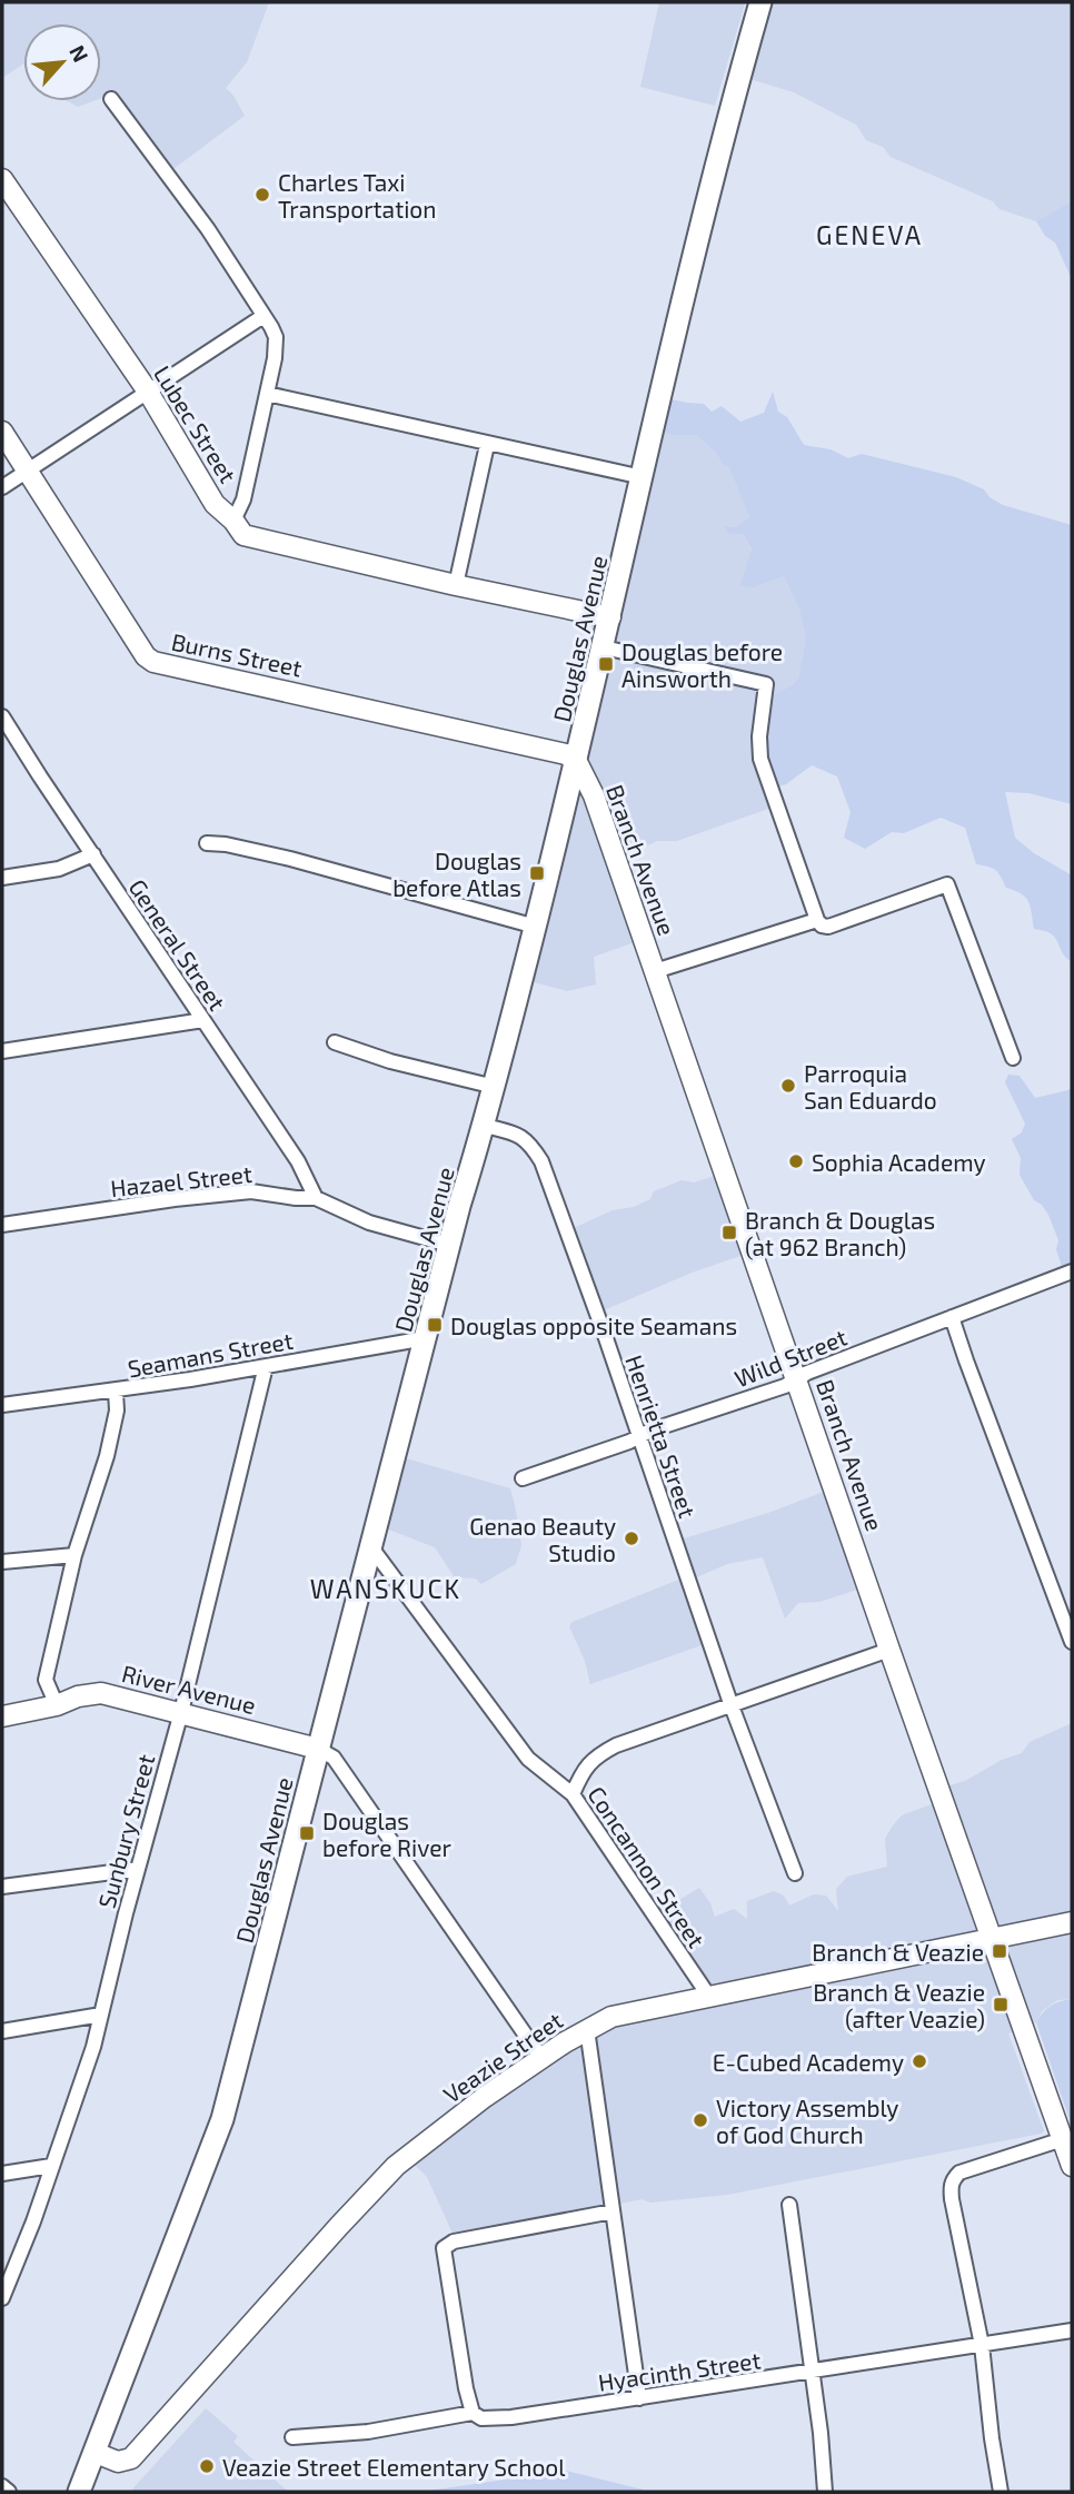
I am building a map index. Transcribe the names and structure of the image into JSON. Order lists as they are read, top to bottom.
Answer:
{
  "streets": {
    "main road": ["Douglas Avenue"],
    "street": [
      "Lubec Street",
      "Burns Street",
      "Branch Avenue",
      "General Street",
      "Hazael Street",
      "Seamans Street",
      "Wild Street",
      "Henrietta Street",
      "River Avenue",
      "Sunbury Street",
      "Concannon Street",
      "Veazie Street",
      "Hyacinth Street"
    ]
  },
  "crossings": [
    ["Lubec Street", "Douglas Avenue"],
    ["Douglas Avenue", "Burns Street"],
    ["Douglas Avenue", "Branch Avenue"],
    ["Douglas Avenue", "Hazael Street"],
    ["Douglas Avenue", "Seamans Street"],
    ["Douglas Avenue", "Henrietta Street"],
    ["Douglas Avenue", "River Avenue"],
    ["Douglas Avenue", "Concannon Street"],
    ["Douglas Avenue", "Veazie Street"],
    ["Burns Street", "Branch Avenue"],
    ["Branch Avenue", "Wild Street"],
    ["Branch Avenue", "Veazie Street"],
    ["General Street", "Hazael Street"],
    ["Seamans Street", "Sunbury Street"],
    ["Wild Street", "Henrietta Street"],
    ["River Avenue", "Sunbury Street"],
    ["Concannon Street", "Veazie Street"]
  ],
  "districts": ["GENEVA", "WANSKUCK"],
  "places": {
    "other": [
      "Charles Taxi Transportation",
      "Parroquia San Eduardo",
      "Sophia Academy",
      "Genao Beauty Studio",
      "E-Cubed Academy",
      "Victory Assembly of God Church",
      "Veazie Street Elementary School"
    ],
    "transit": [
      "Douglas before Ainsworth",
      "Douglas before Atlas",
      "Branch & Douglas (at 962 Branch)",
      "Douglas opposite Seamans",
      "Douglas before River",
      "Branch & Veazie",
      "Branch & Veazie (after Veazie)"
    ]
  },
  "north": "top right"
}
